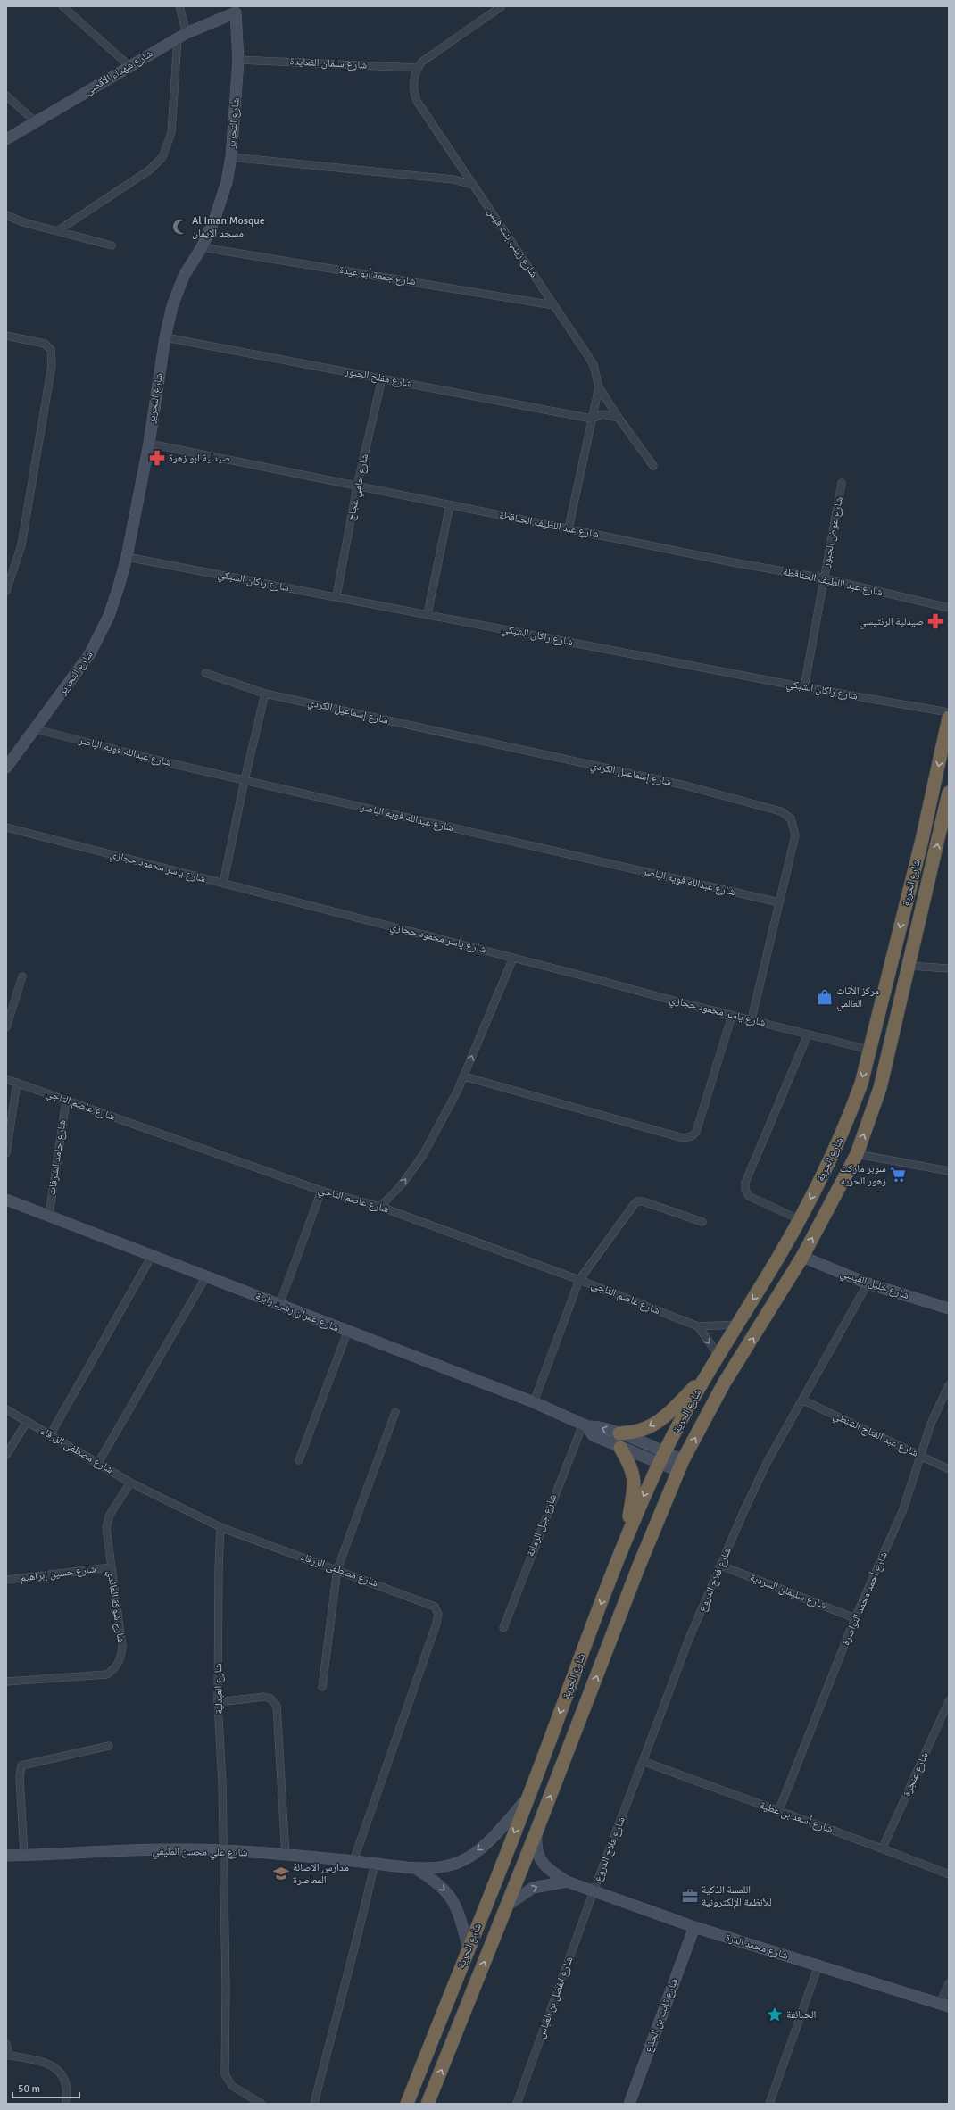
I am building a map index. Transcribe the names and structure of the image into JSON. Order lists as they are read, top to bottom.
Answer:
{
  "streets": {
    "highway": ["شارع الحرية"],
    "street": [
      "شارع سلمان القعايدة",
      "شارع شهداء الأقصى",
      "شارع التحرير",
      "شارع زينب بنت قيس",
      "شارع جمعة أبو عيدة",
      "شارع مفلح الجبور",
      "شارع حلمي عجاج",
      "شارع عبد اللطيف الحناقطة",
      "شارع عوض الجبور",
      "شارع راكان الشبكي",
      "شارع إسماعيل الكردي",
      "شارع عبدالله فويه الباصر",
      "شارع ياسر محمود حجازي",
      "شارع عاصم التاجي",
      "شارع حامد الشرفات",
      "شارع خليل القيسي",
      "شارع عمران رشيد رابية",
      "شارع عبد الفتاح الشنطي",
      "شارع مصطفى الزرقاء",
      "شارع جبل الرمانة",
      "شارع حسين إبراهيم",
      "شارع فلاح الدروع",
      "شارع سليمان السردية",
      "شارع أحمد محمد النواصرة",
      "شارع شوكة العائدي",
      "شارع العبدلية",
      "شارع عنجرة",
      "شارع أسعد بن عطية",
      "شارع علي محسن المليفي",
      "شارع محمد الدرة",
      "شارع الفضل بن العباس",
      "شارع ثابت بن الجذع"
    ]
  },
  "crossings": [
    ["شارع سلمان القعايدة", "شارع التحرير"],
    ["شارع شهداء الأقصى", "شارع التحرير"],
    ["شارع التحرير", "شارع جمعة أبو عيدة"],
    ["شارع التحرير", "شارع مفلح الجبور"],
    ["شارع التحرير", "شارع عبد اللطيف الحناقطة"],
    ["شارع التحرير", "شارع راكان الشبكي"],
    ["شارع التحرير", "شارع عبدالله فويه الباصر"],
    ["شارع زينب بنت قيس", "شارع جمعة أبو عيدة"],
    ["شارع زينب بنت قيس", "شارع مفلح الجبور"],
    ["شارع زينب بنت قيس", "شارع عبد اللطيف الحناقطة"],
    ["شارع مفلح الجبور", "شارع حلمي عجاج"],
    ["شارع حلمي عجاج", "شارع عبد اللطيف الحناقطة"],
    ["شارع حلمي عجاج", "شارع راكان الشبكي"],
    ["شارع عبد اللطيف الحناقطة", "شارع عوض الجبور"],
    ["شارع عوض الجبور", "شارع راكان الشبكي"],
    ["شارع إسماعيل الكردي", "شارع عبدالله فويه الباصر"],
    ["شارع إسماعيل الكردي", "شارع ياسر محمود حجازي"],
    ["شارع ياسر محمود حجازي", "شارع الحرية"],
    ["شارع الحرية", "شارع عاصم التاجي"],
    ["شارع الحرية", "شارع خليل القيسي"],
    ["شارع الحرية", "شارع عمران رشيد رابية"],
    ["شارع الحرية", "شارع علي محسن المليفي"],
    ["شارع الحرية", "شارع محمد الدرة"],
    ["شارع عاصم التاجي", "شارع حامد الشرفات"],
    ["شارع حامد الشرفات", "شارع عمران رشيد رابية"],
    ["شارع خليل القيسي", "شارع فلاح الدروع"],
    ["شارع عمران رشيد رابية", "شارع جبل الرمانة"],
    ["شارع عبد الفتاح الشنطي", "شارع فلاح الدروع"],
    ["شارع عبد الفتاح الشنطي", "شارع أحمد محمد النواصرة"],
    ["شارع مصطفى الزرقاء", "شارع شوكة العائدي"],
    ["شارع مصطفى الزرقاء", "شارع العبدلية"],
    ["شارع مصطفى الزرقاء", "شارع علي محسن المليفي"],
    ["شارع حسين إبراهيم", "شارع شوكة العائدي"],
    ["شارع فلاح الدروع", "شارع سليمان السردية"],
    ["شارع فلاح الدروع", "شارع أسعد بن عطية"],
    ["شارع فلاح الدروع", "شارع محمد الدرة"],
    ["شارع فلاح الدروع", "شارع الفضل بن العباس"],
    ["شارع سليمان السردية", "شارع أحمد محمد النواصرة"],
    ["شارع أحمد محمد النواصرة", "شارع أسعد بن عطية"],
    ["شارع العبدلية", "شارع علي محسن المليفي"],
    ["شارع عنجرة", "شارع أسعد بن عطية"],
    ["شارع محمد الدرة", "شارع الفضل بن العباس"],
    ["شارع محمد الدرة", "شارع ثابت بن الجذع"]
  ],
  "places": {
    "mosque": ["Al Iman Mosque مسجد الايمان"],
    "pharmacy": ["صيدلية ابو زهرة", "صيدلية الرنتيسي"],
    "shop": ["مركز الأثاث العالمي"],
    "supermarket": ["سوبر ماركت زهور الحريه"],
    "school or university": ["مدارس الاصالة المعاصرة"],
    "office": ["اللمسة الذكية للأنظمة الإلكترونية"],
    "place": ["الحنائفة"]
  },
  "scale_bar": "50 m"
}
